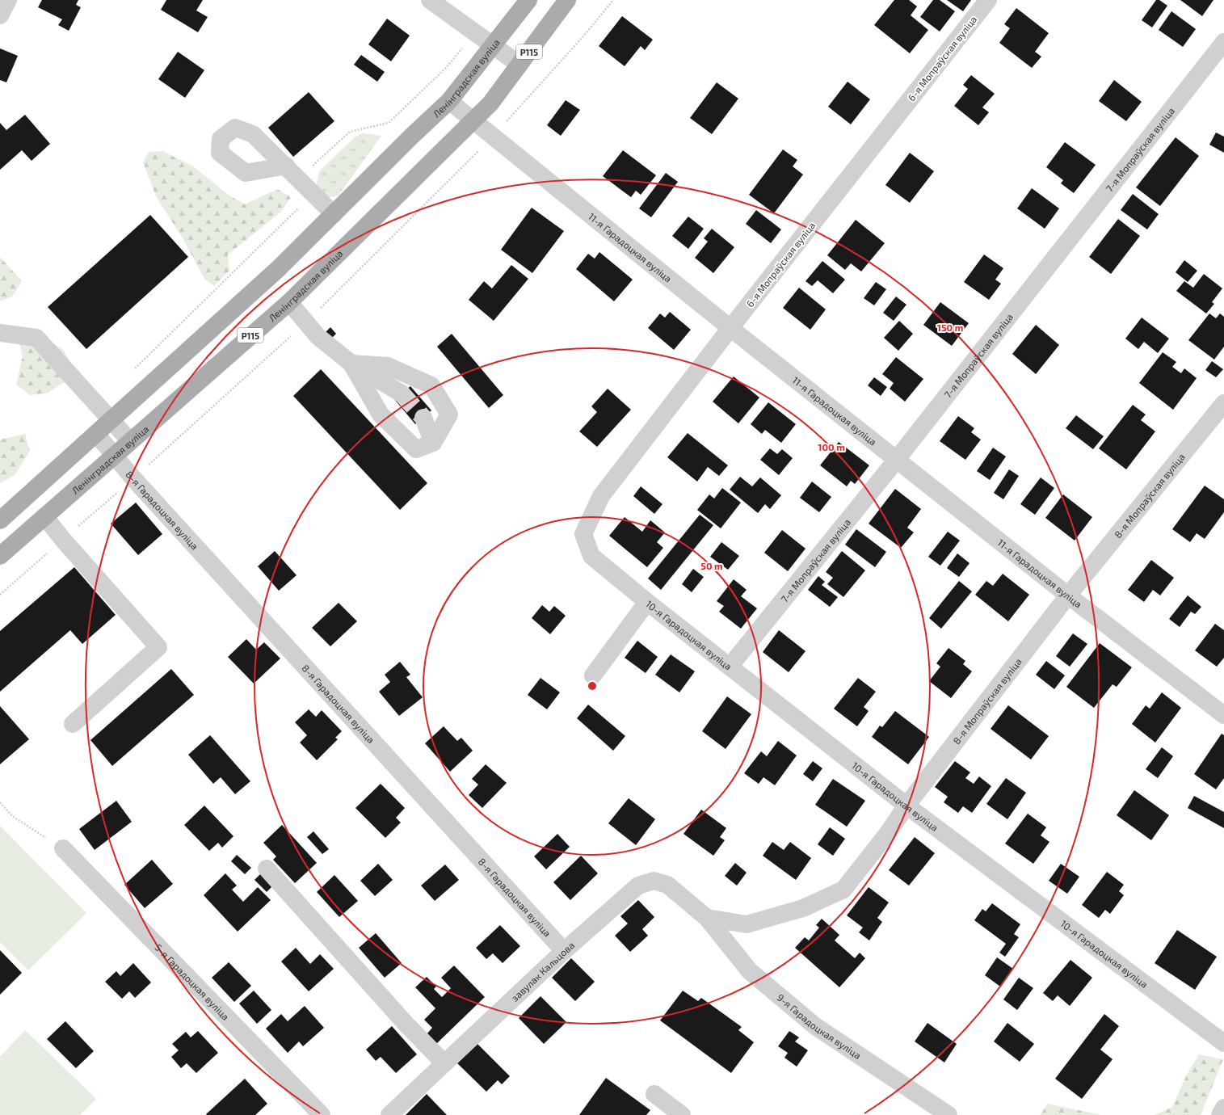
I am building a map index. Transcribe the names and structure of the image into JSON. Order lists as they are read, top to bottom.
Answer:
{
  "streets": {
    "main road": ["Р115", "Ленінградская вуліца"],
    "street": [
      "6-я Мопраўская вуліца",
      "7-я Мопраўская вуліца",
      "11-я Гарадоцкая вуліца",
      "8-я Мопраўская вуліца",
      "8-я Гарадоцкая вуліца",
      "10-я Гарадоцкая вуліца",
      "завулак Кальцова",
      "5-я Гарадоцкая вуліца",
      "9-я Гарадоцкая вуліца"
    ]
  },
  "crossings": [
    ["6-я Мопраўская вуліца", "11-я Гарадоцкая вуліца"],
    ["6-я Мопраўская вуліца", "10-я Гарадоцкая вуліца"],
    ["Ленінградская вуліца", "11-я Гарадоцкая вуліца"],
    ["Ленінградская вуліца", "8-я Гарадоцкая вуліца"],
    ["7-я Мопраўская вуліца", "11-я Гарадоцкая вуліца"],
    ["7-я Мопраўская вуліца", "10-я Гарадоцкая вуліца"],
    ["11-я Гарадоцкая вуліца", "8-я Мопраўская вуліца"],
    ["8-я Мопраўская вуліца", "10-я Гарадоцкая вуліца"],
    ["8-я Мопраўская вуліца", "завулак Кальцова"],
    ["8-я Мопраўская вуліца", "9-я Гарадоцкая вуліца"],
    ["8-я Гарадоцкая вуліца", "завулак Кальцова"],
    ["завулак Кальцова", "9-я Гарадоцкая вуліца"]
  ],
  "rings": ["150 m", "100 m", "50 m"]
}
